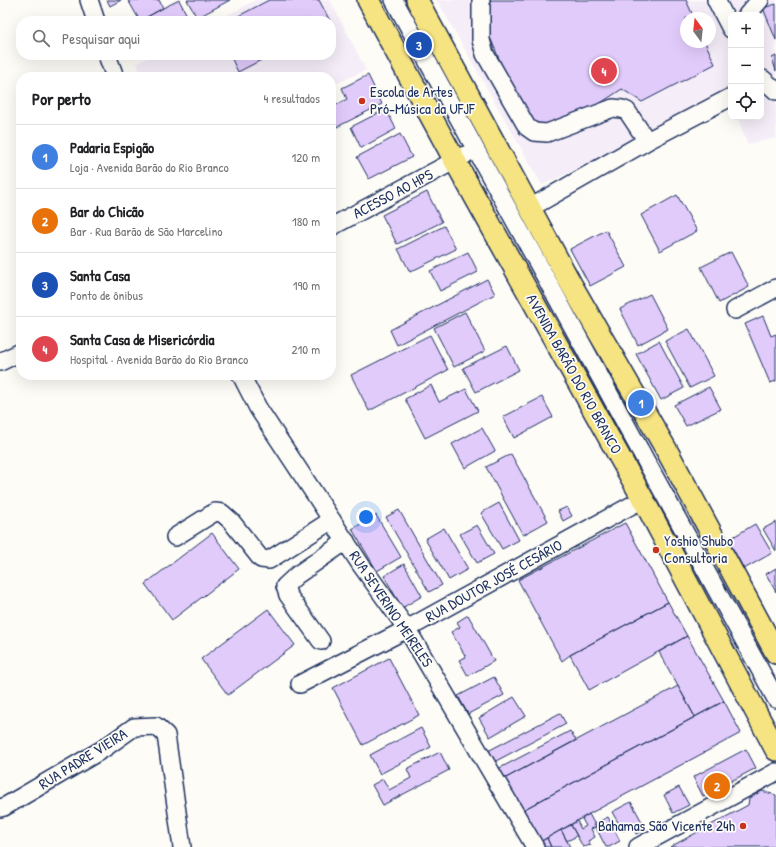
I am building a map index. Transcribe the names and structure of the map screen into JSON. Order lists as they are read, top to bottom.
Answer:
{
  "streets": {
    "main road": ["AVENIDA BARÃO DO RIO BRANCO"],
    "street": [
      "ACESSO AO HPS",
      "RUA DOUTOR JOSÉ CESÁRIO",
      "RUA SEVERINO MEIRELES",
      "RUA PADRE VIEIRA"
    ]
  },
  "crossings": [
    ["ACESSO AO HPS", "AVENIDA BARÃO DO RIO BRANCO"],
    ["AVENIDA BARÃO DO RIO BRANCO", "RUA DOUTOR JOSÉ CESÁRIO"],
    ["RUA DOUTOR JOSÉ CESÁRIO", "RUA SEVERINO MEIRELES"]
  ],
  "places": ["Escola de Artes Pró-Música da UFJF", "Yoshio Shubo Consultoria", "Bahamas São Vicente 24h"],
  "north": "top",
  "page": {
    "map_buttons": ["+", "−"],
    "search": "Pesquisar aqui",
    "pins": [
      "3",
      "4",
      "1",
      "2"
    ],
    "heading": ["Por perto", "4 resultados"],
    "list": [
      {
        "mark": "1",
        "name": "Padaria Espigão",
        "note": "Loja · Avenida Barão do Rio Branco",
        "value": "120 m"
      },
      {
        "mark": "2",
        "name": "Bar do Chicão",
        "note": "Bar · Rua Barão de São Marcelino",
        "value": "180 m"
      },
      {
        "mark": "3",
        "name": "Santa Casa",
        "note": "Ponto de ônibus",
        "value": "190 m"
      },
      {
        "mark": "4",
        "name": "Santa Casa de Misericórdia",
        "note": "Hospital · Avenida Barão do Rio Branco",
        "value": "210 m"
      }
    ]
  }
}
